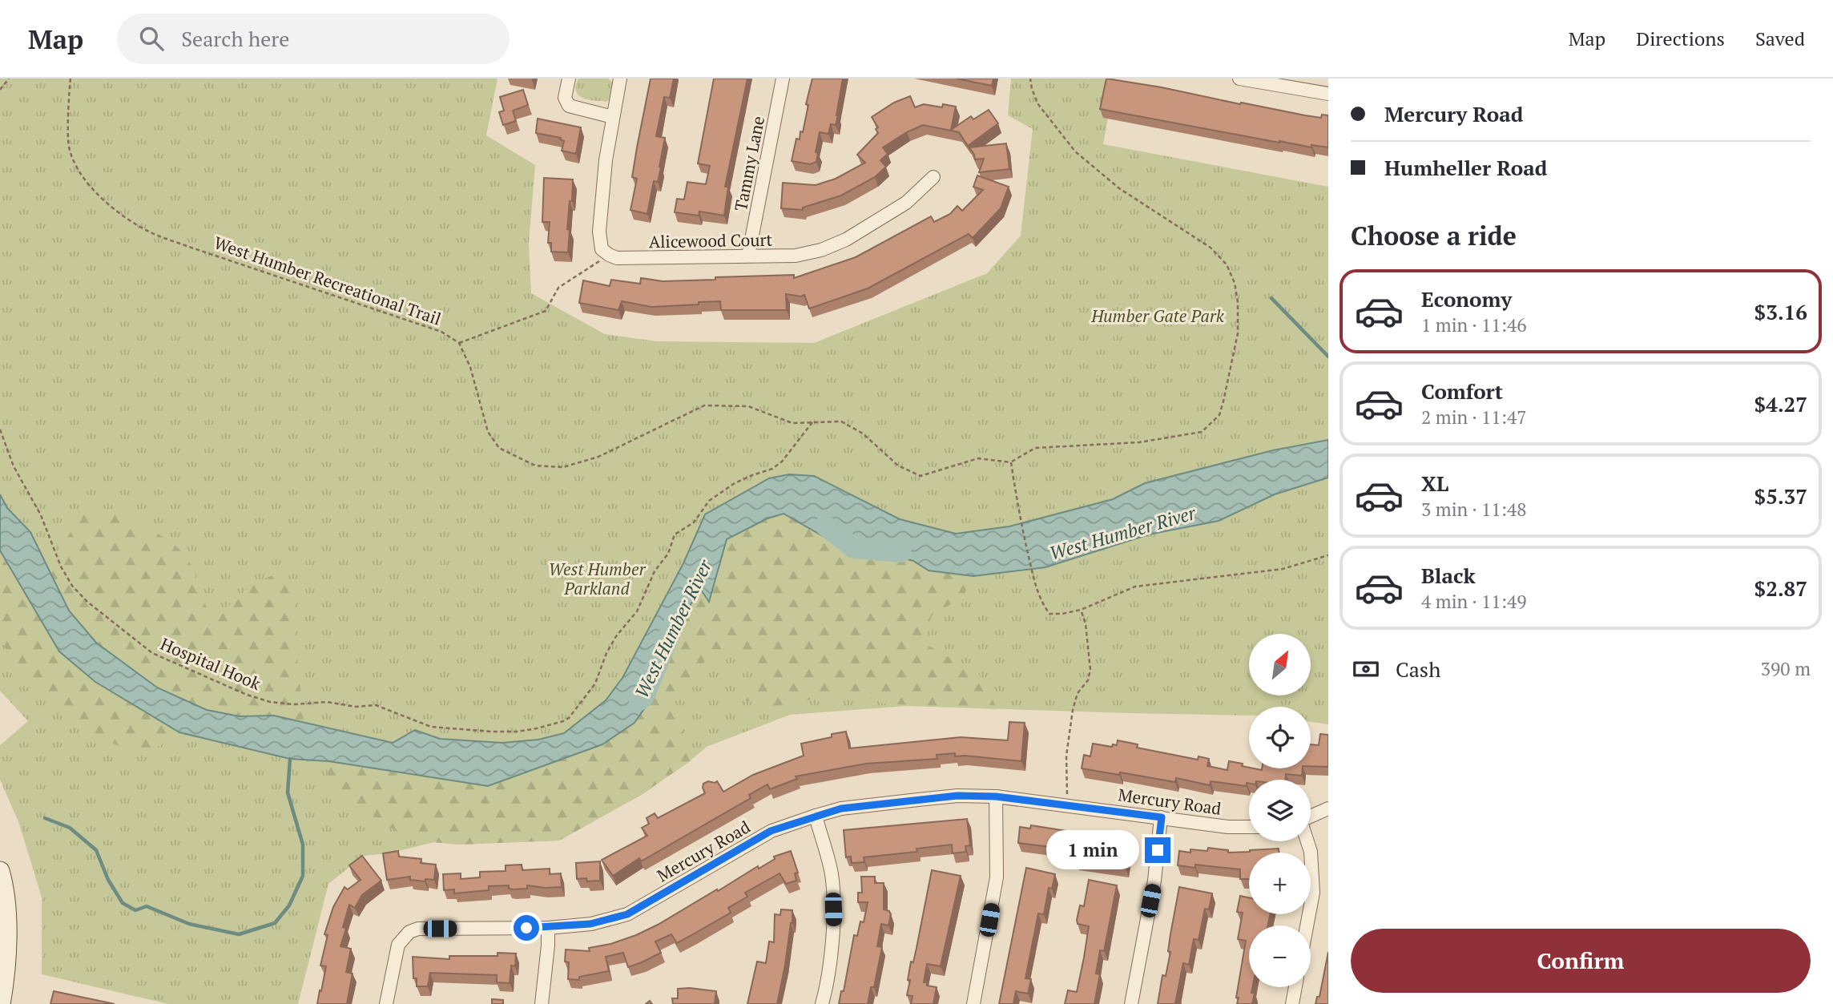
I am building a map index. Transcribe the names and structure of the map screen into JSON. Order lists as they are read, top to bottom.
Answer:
{
  "streets": {
    "street": ["Tammy Lane", "Alicewood Court", "Mercury Road"],
    "path": ["West Humber Recreational Trail", "Hospital Hook"]
  },
  "crossings": [
    ["Tammy Lane", "Alicewood Court"]
  ],
  "water": ["West Humber River"],
  "parks": ["Humber Gate Park", "West Humber Parkland"],
  "north": "top right",
  "page": {
    "header": "Map",
    "search": "Search here",
    "nav": ["Map", "Directions", "Saved"],
    "banner": ["Mercury Road", "Humheller Road"],
    "heading": "Choose a ride",
    "list": [
      {
        "name": "Economy",
        "note": "1 min · 11:46",
        "value": "$3.16"
      },
      {
        "name": "Comfort",
        "note": "2 min · 11:47",
        "value": "$4.27"
      },
      {
        "name": "XL",
        "note": "3 min · 11:48",
        "value": "$5.37"
      },
      {
        "name": "Black",
        "note": "4 min · 11:49",
        "value": "$2.87"
      }
    ],
    "map_buttons": ["+", "−"],
    "pay": ["Cash", "390 m"],
    "bubble": "1 min",
    "buttons": "Confirm"
  }
}
